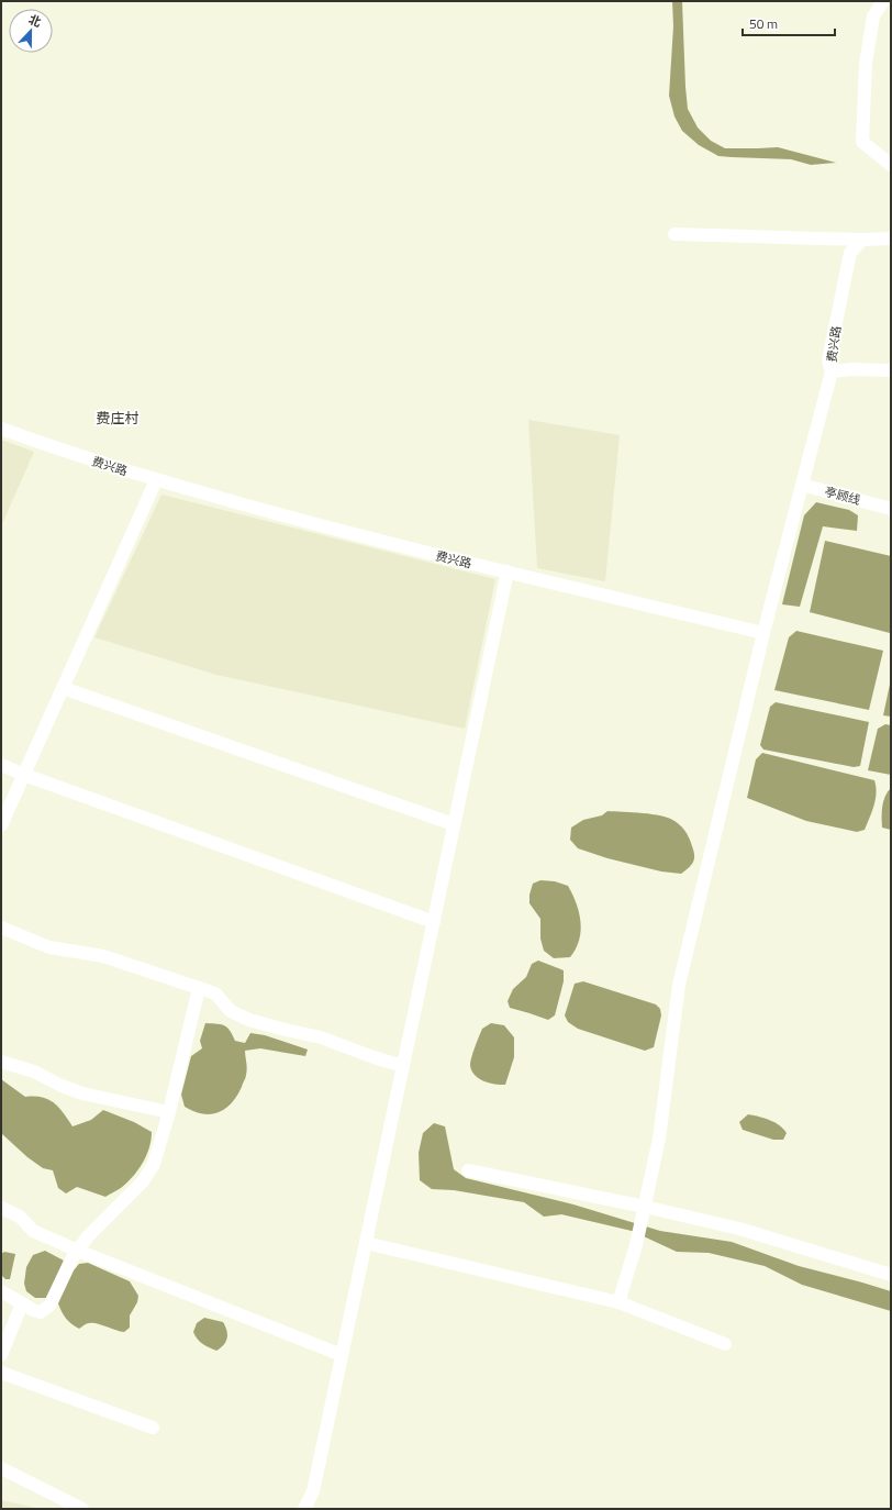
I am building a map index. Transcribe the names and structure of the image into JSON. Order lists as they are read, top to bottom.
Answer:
{
  "streets": {
    "street": ["费兴路", "亭顾线"]
  },
  "crossings": [
    ["费兴路", "亭顾线"]
  ],
  "districts": ["费庄村"],
  "scale_bar": "50 m",
  "north": "top"
}
